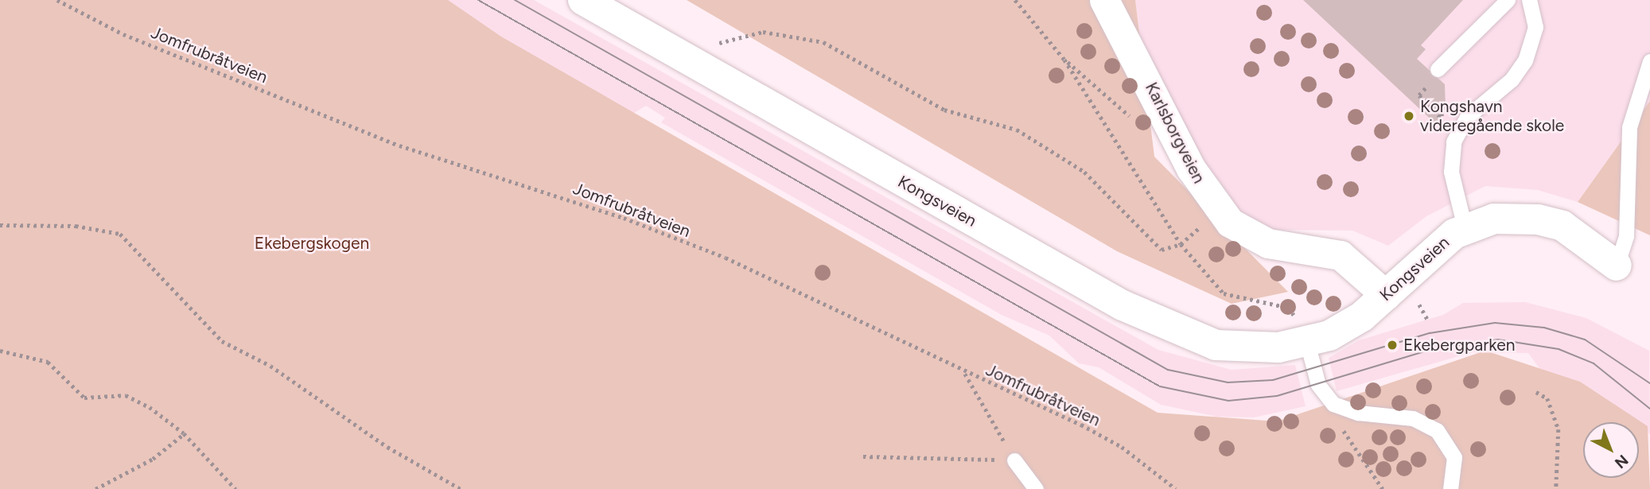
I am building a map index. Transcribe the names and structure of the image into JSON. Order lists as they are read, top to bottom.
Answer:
{
  "streets": {
    "main road": ["Kongsveien"],
    "street": ["Karlsborgveien"],
    "path": ["Jomfrubråtveien"]
  },
  "crossings": [
    ["Karlsborgveien", "Kongsveien"]
  ],
  "parks": ["Ekebergskogen"],
  "places": ["Kongshavn videregående skole", "Ekebergparken"],
  "north": "bottom right"
}
